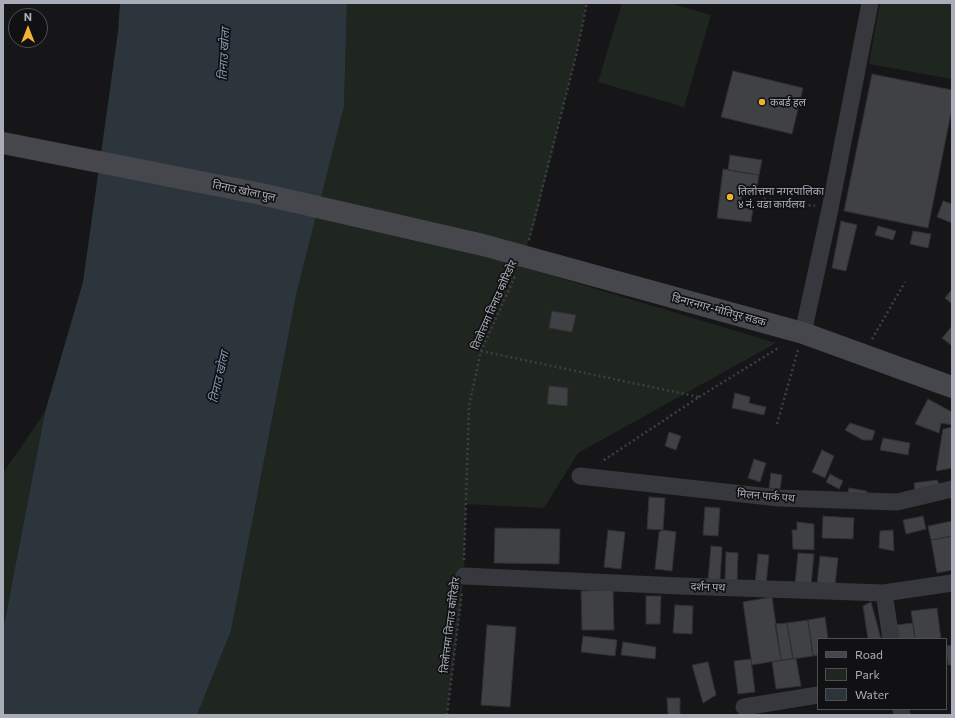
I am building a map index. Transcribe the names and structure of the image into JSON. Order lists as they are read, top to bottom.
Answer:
{
  "streets": {
    "street": [
      "तिनाउ खोला पुल",
      "डिन्गरनगर-मोतिपुर सडक",
      "मिलन पार्क पथ",
      "दर्शन पथ"
    ],
    "path": ["तिलोत्तमा तिनाउ कोरिडोर"]
  },
  "crossings": [
    ["तिनाउ खोला पुल", "डिन्गरनगर-मोतिपुर सडक"],
    ["तिलोत्तमा तिनाउ कोरिडोर", "डिन्गरनगर-मोतिपुर सडक"],
    ["तिलोत्तमा तिनाउ कोरिडोर", "दर्शन पथ"]
  ],
  "water": ["तिनाउ खोला"],
  "places": ["कबर्ड हल", "तिलोत्तमा नगरपालिका ४ नं. वडा कार्यलय"],
  "legend": ["Road", "Park", "Water"],
  "north": "top"
}
